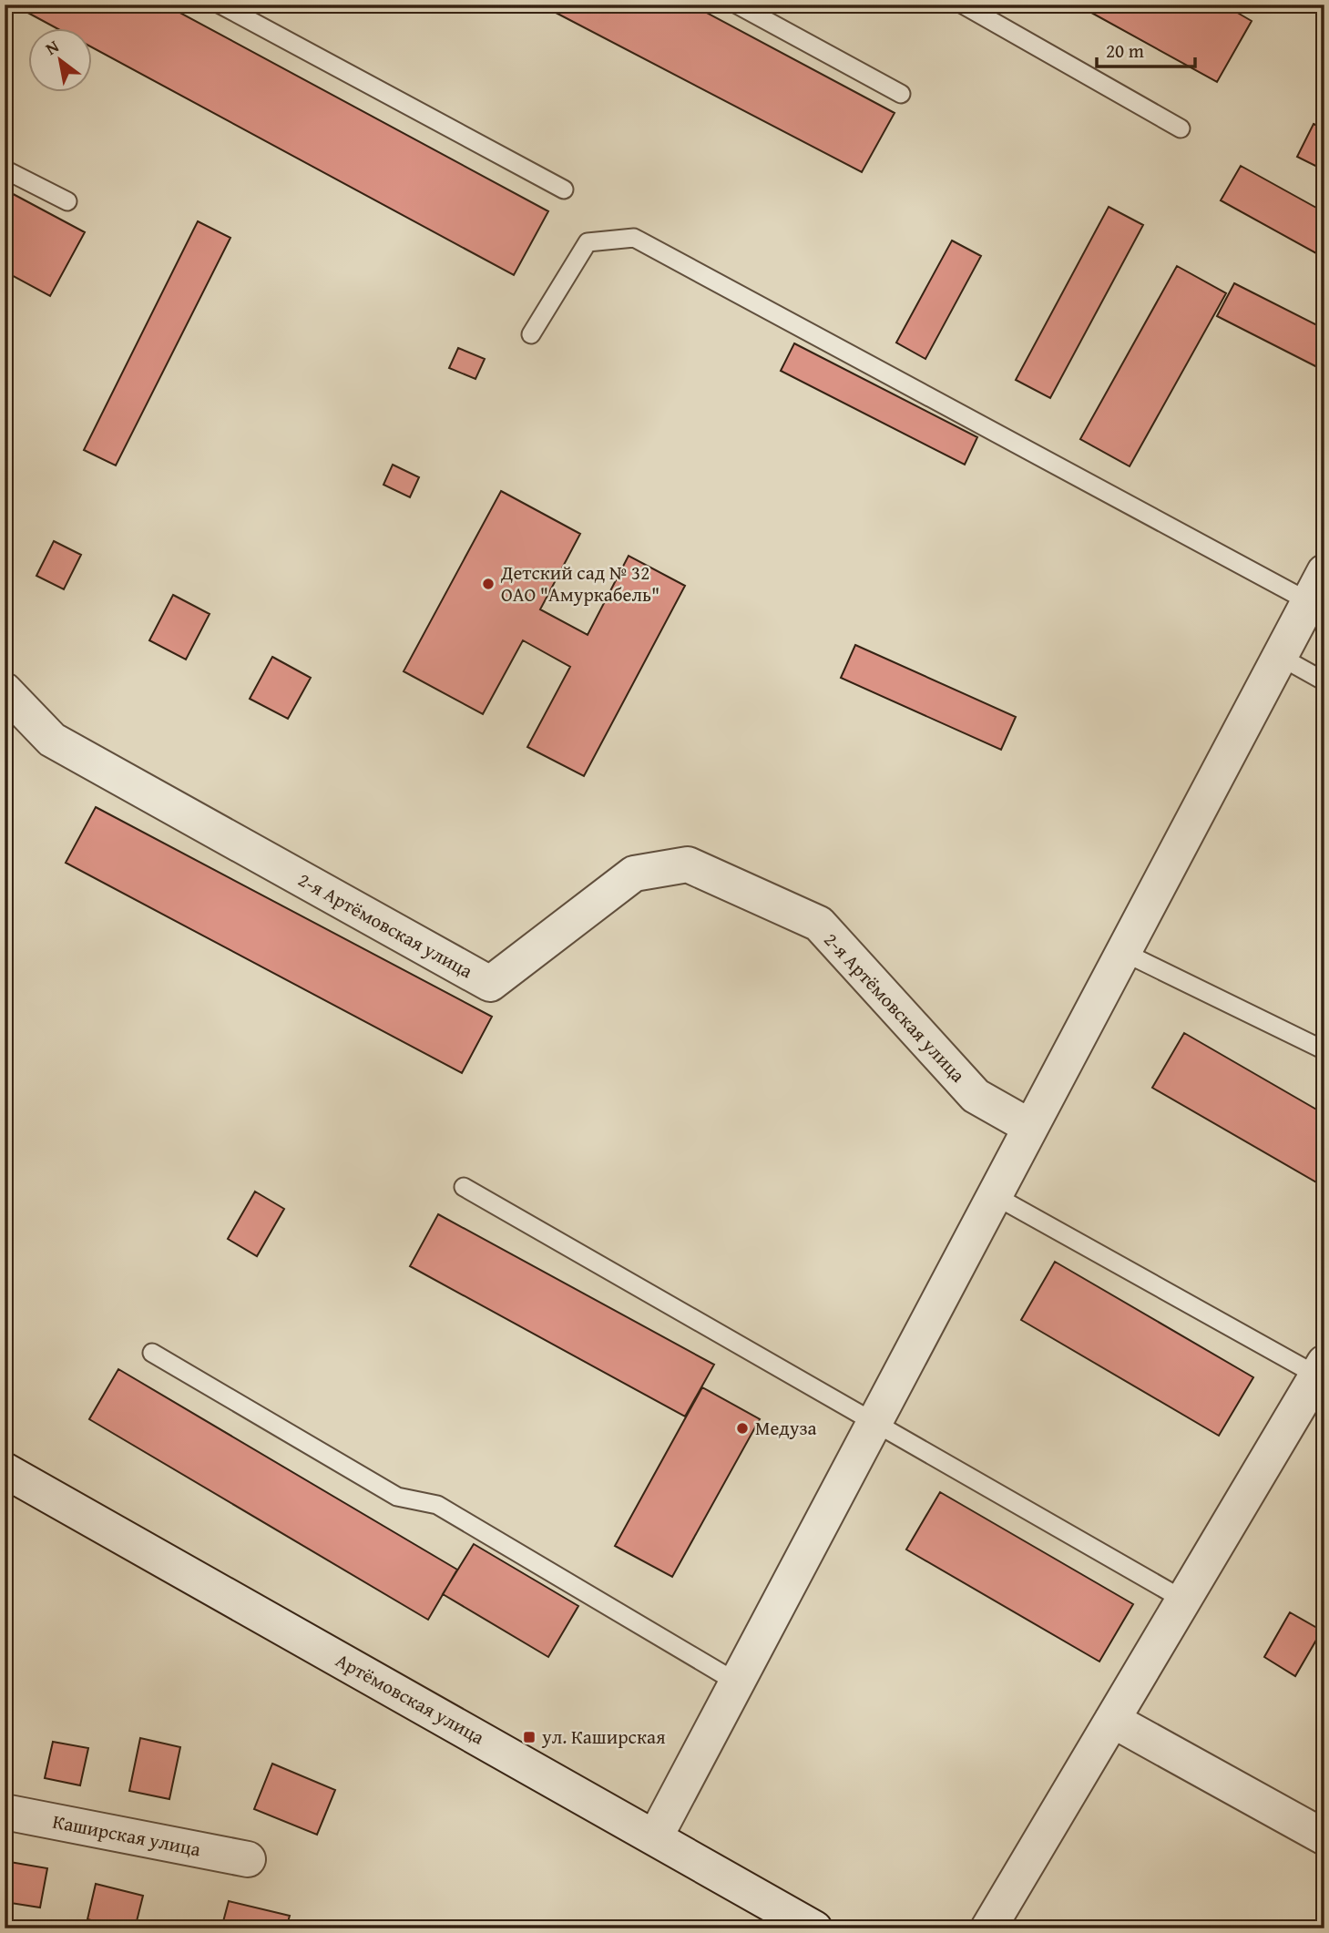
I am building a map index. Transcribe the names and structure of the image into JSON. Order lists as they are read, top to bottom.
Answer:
{
  "streets": {
    "street": ["2-я Артёмовская улица", "Артёмовская улица", "Каширская улица"]
  },
  "places": {
    "other": ["Детский сад № 32 ОАО \"Амуркабель\"", "Медуза"],
    "transit": ["ул. Каширская"]
  },
  "scale_bar": "20 m",
  "north": "top left"
}
